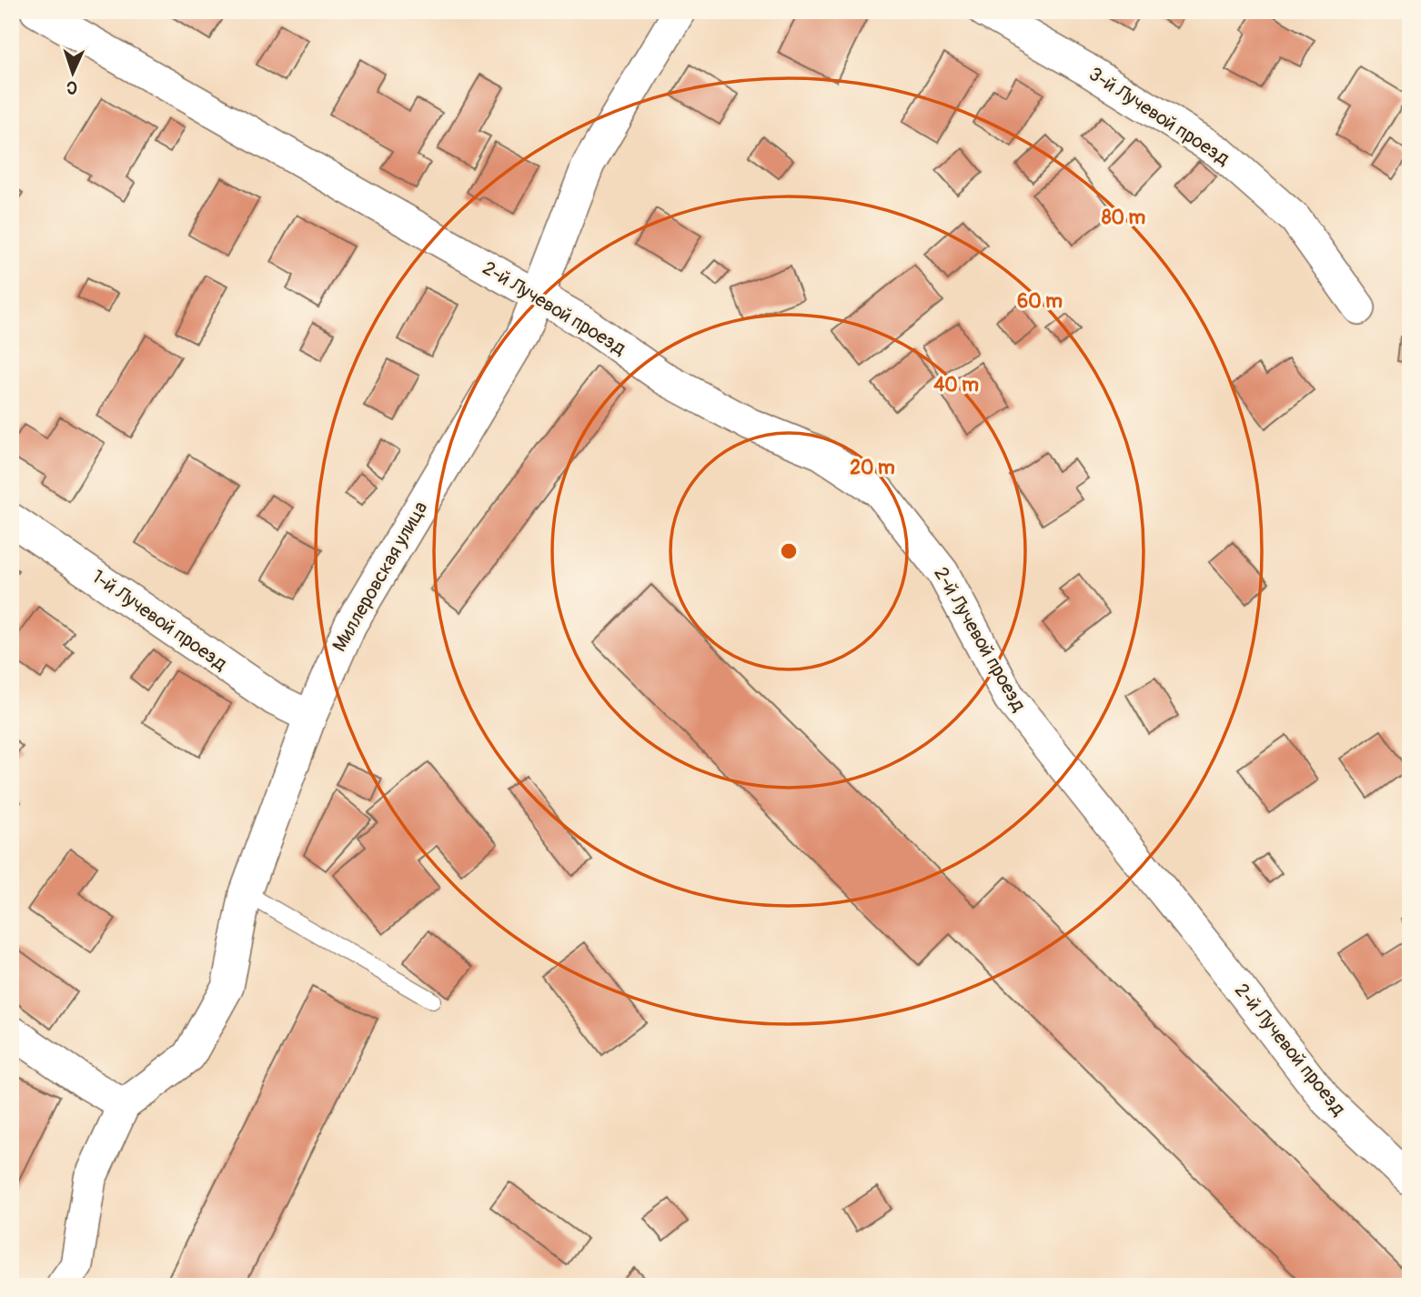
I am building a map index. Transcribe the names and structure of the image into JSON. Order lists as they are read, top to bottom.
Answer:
{
  "streets": {
    "street": [
      "3-й Лучевой проезд",
      "2-й Лучевой проезд",
      "Миллеровская улица",
      "1-й Лучевой проезд"
    ]
  },
  "crossings": [
    ["2-й Лучевой проезд", "Миллеровская улица"],
    ["Миллеровская улица", "1-й Лучевой проезд"]
  ],
  "north": "bottom",
  "rings": [
    "80 m",
    "60 m",
    "40 m",
    "20 m"
  ]
}
